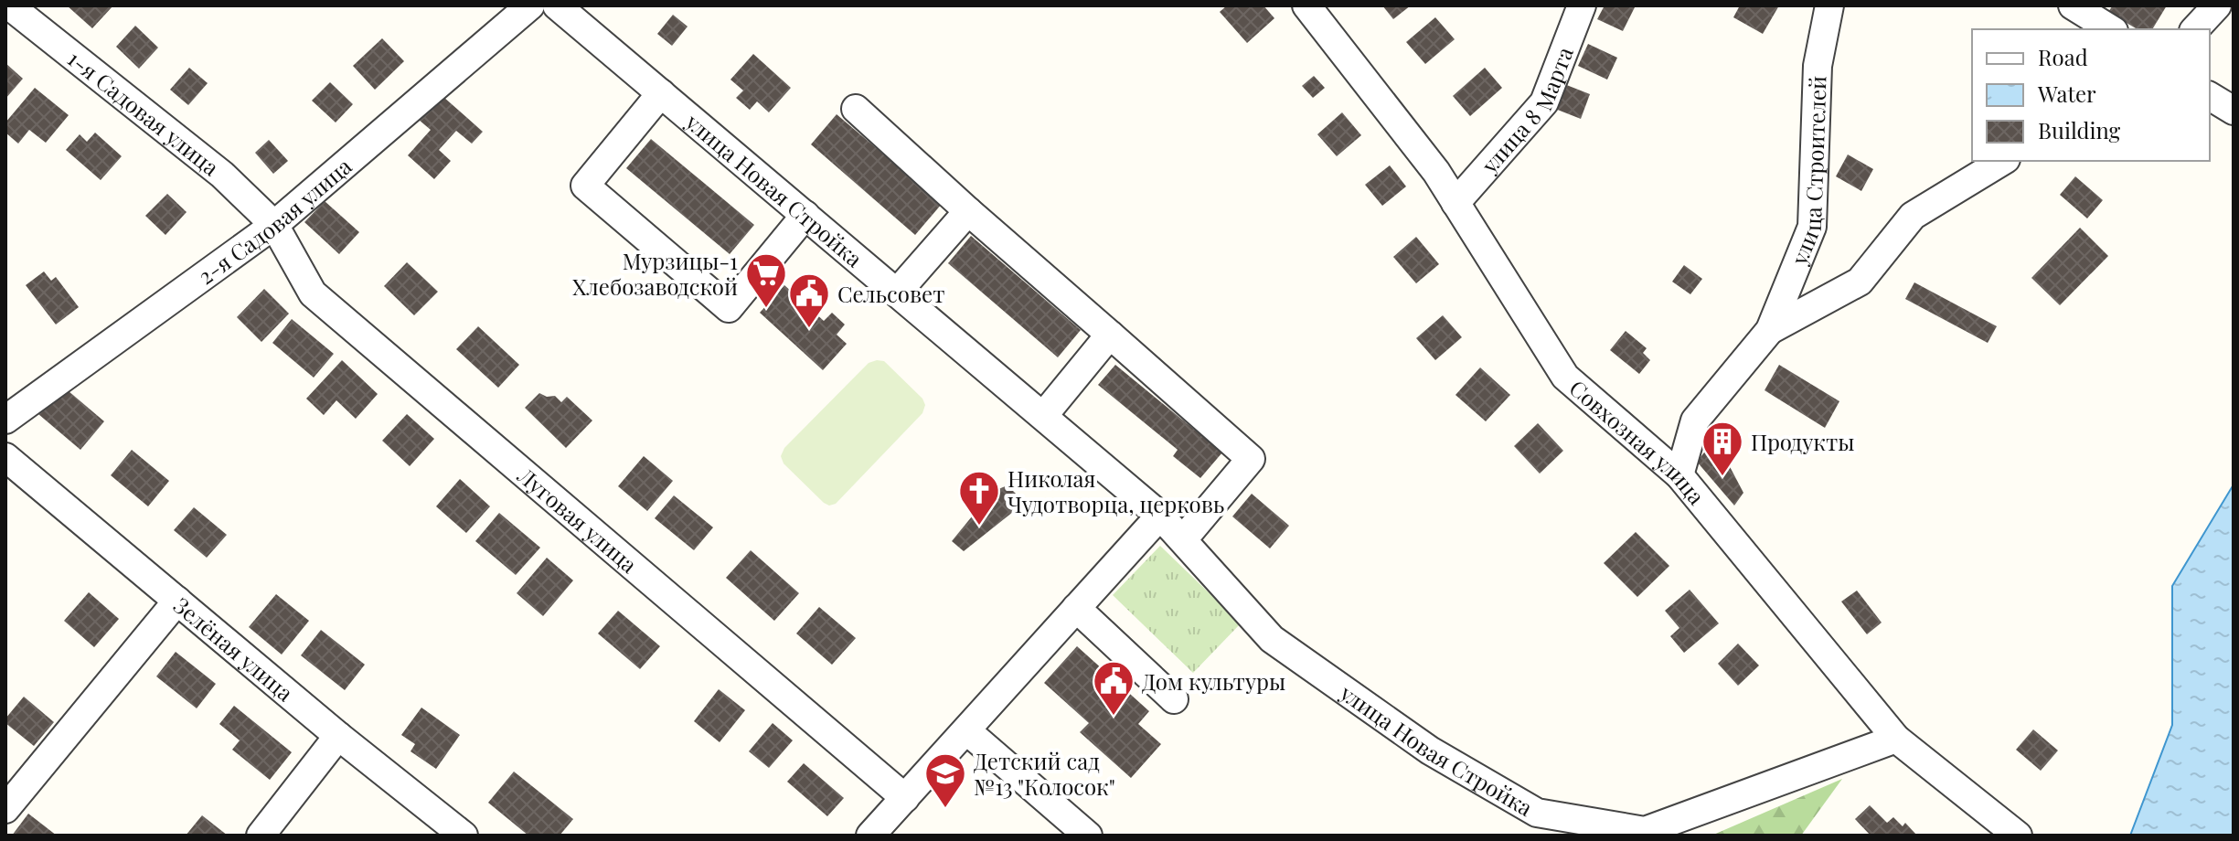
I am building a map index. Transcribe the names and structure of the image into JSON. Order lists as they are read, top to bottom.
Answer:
{
  "streets": {
    "street": [
      "улица 8 Марта",
      "1-я Садовая улица",
      "улица Строителей",
      "улица Новая Стройка",
      "2-я Садовая улица",
      "Совхозная улица",
      "Луговая улица",
      "Зелёная улица"
    ]
  },
  "crossings": [
    ["улица 8 Марта", "Совхозная улица"],
    ["1-я Садовая улица", "2-я Садовая улица"],
    ["1-я Садовая улица", "Луговая улица"],
    ["улица Строителей", "Совхозная улица"],
    ["улица Новая Стройка", "Совхозная улица"],
    ["2-я Садовая улица", "Луговая улица"]
  ],
  "places": {
    "supermarket": ["Мурзицы-1 Хлебозаводской"],
    "public building": ["Сельсовет", "Дом культуры"],
    "building": ["Продукты"],
    "church": ["Николая Чудотворца, церковь"],
    "school or university": ["Детский сад №13 \"Колосок\""]
  },
  "legend": ["Road", "Water", "Building"]
}
